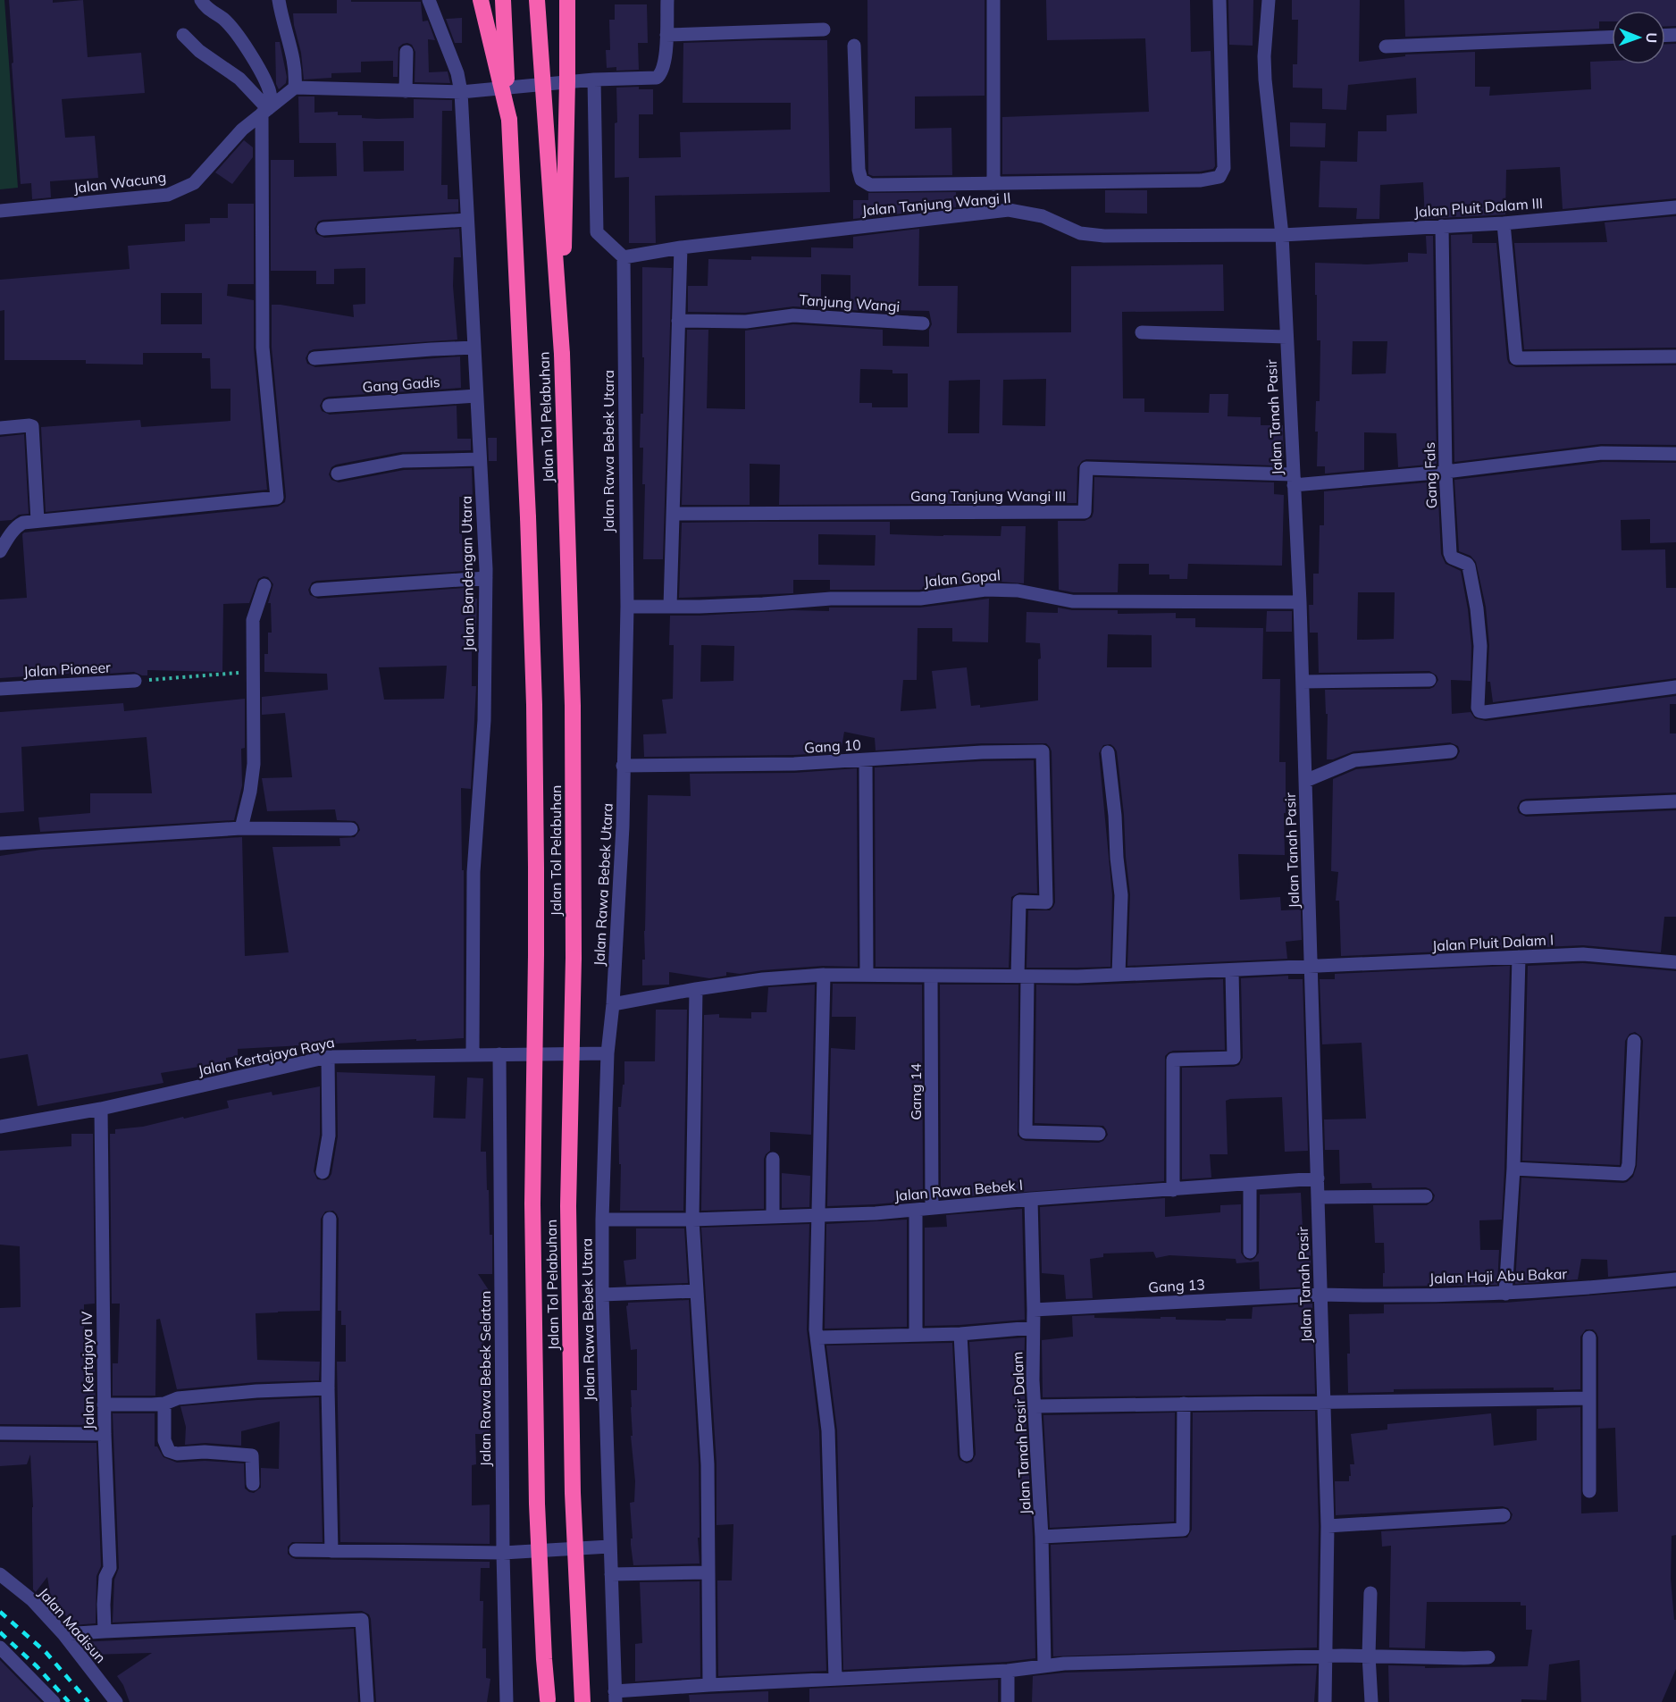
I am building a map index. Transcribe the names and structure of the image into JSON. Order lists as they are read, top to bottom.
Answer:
{
  "streets": {
    "highway": ["Jalan Tol Pelabuhan"],
    "street": [
      "Jalan Wacung",
      "Jalan Tanjung Wangi II",
      "Jalan Pluit Dalam III",
      "Tanjung Wangi",
      "Gang Gadis",
      "Jalan Tanah Pasir",
      "Jalan Rawa Bebek Utara",
      "Gang Fals",
      "Gang Tanjung Wangi III",
      "Jalan Bandengan Utara",
      "Jalan Gopal",
      "Jalan Pioneer",
      "Gang 10",
      "Jalan Pluit Dalam I",
      "Jalan Kertajaya Raya",
      "Gang 14",
      "Jalan Rawa Bebek I",
      "Jalan Haji Abu Bakar",
      "Gang 13",
      "Jalan Kertajaya IV",
      "Jalan Rawa Bebek Selatan",
      "Jalan Tanah Pasir Dalam",
      "Jalan Madisun"
    ]
  },
  "crossings": [
    ["Jalan Tanjung Wangi II", "Jalan Pluit Dalam III"],
    ["Jalan Tanjung Wangi II", "Jalan Tanah Pasir"],
    ["Jalan Tanjung Wangi II", "Jalan Rawa Bebek Utara"],
    ["Jalan Pluit Dalam III", "Jalan Tanah Pasir"],
    ["Jalan Pluit Dalam III", "Gang Fals"],
    ["Gang Gadis", "Jalan Bandengan Utara"],
    ["Jalan Tanah Pasir", "Gang Tanjung Wangi III"],
    ["Jalan Tanah Pasir", "Jalan Gopal"],
    ["Jalan Tanah Pasir", "Jalan Pluit Dalam I"],
    ["Jalan Tanah Pasir", "Jalan Rawa Bebek I"],
    ["Jalan Tanah Pasir", "Jalan Haji Abu Bakar"],
    ["Jalan Tanah Pasir", "Gang 13"],
    ["Jalan Rawa Bebek Utara", "Jalan Gopal"],
    ["Jalan Rawa Bebek Utara", "Gang 10"],
    ["Jalan Rawa Bebek Utara", "Jalan Kertajaya Raya"],
    ["Jalan Rawa Bebek Utara", "Jalan Rawa Bebek I"],
    ["Jalan Bandengan Utara", "Jalan Kertajaya Raya"],
    ["Jalan Kertajaya Raya", "Jalan Kertajaya IV"],
    ["Jalan Kertajaya Raya", "Jalan Rawa Bebek Selatan"],
    ["Gang 14", "Jalan Rawa Bebek I"],
    ["Jalan Rawa Bebek I", "Jalan Tanah Pasir Dalam"],
    ["Jalan Haji Abu Bakar", "Gang 13"],
    ["Gang 13", "Jalan Tanah Pasir Dalam"]
  ],
  "north": "right"
}
